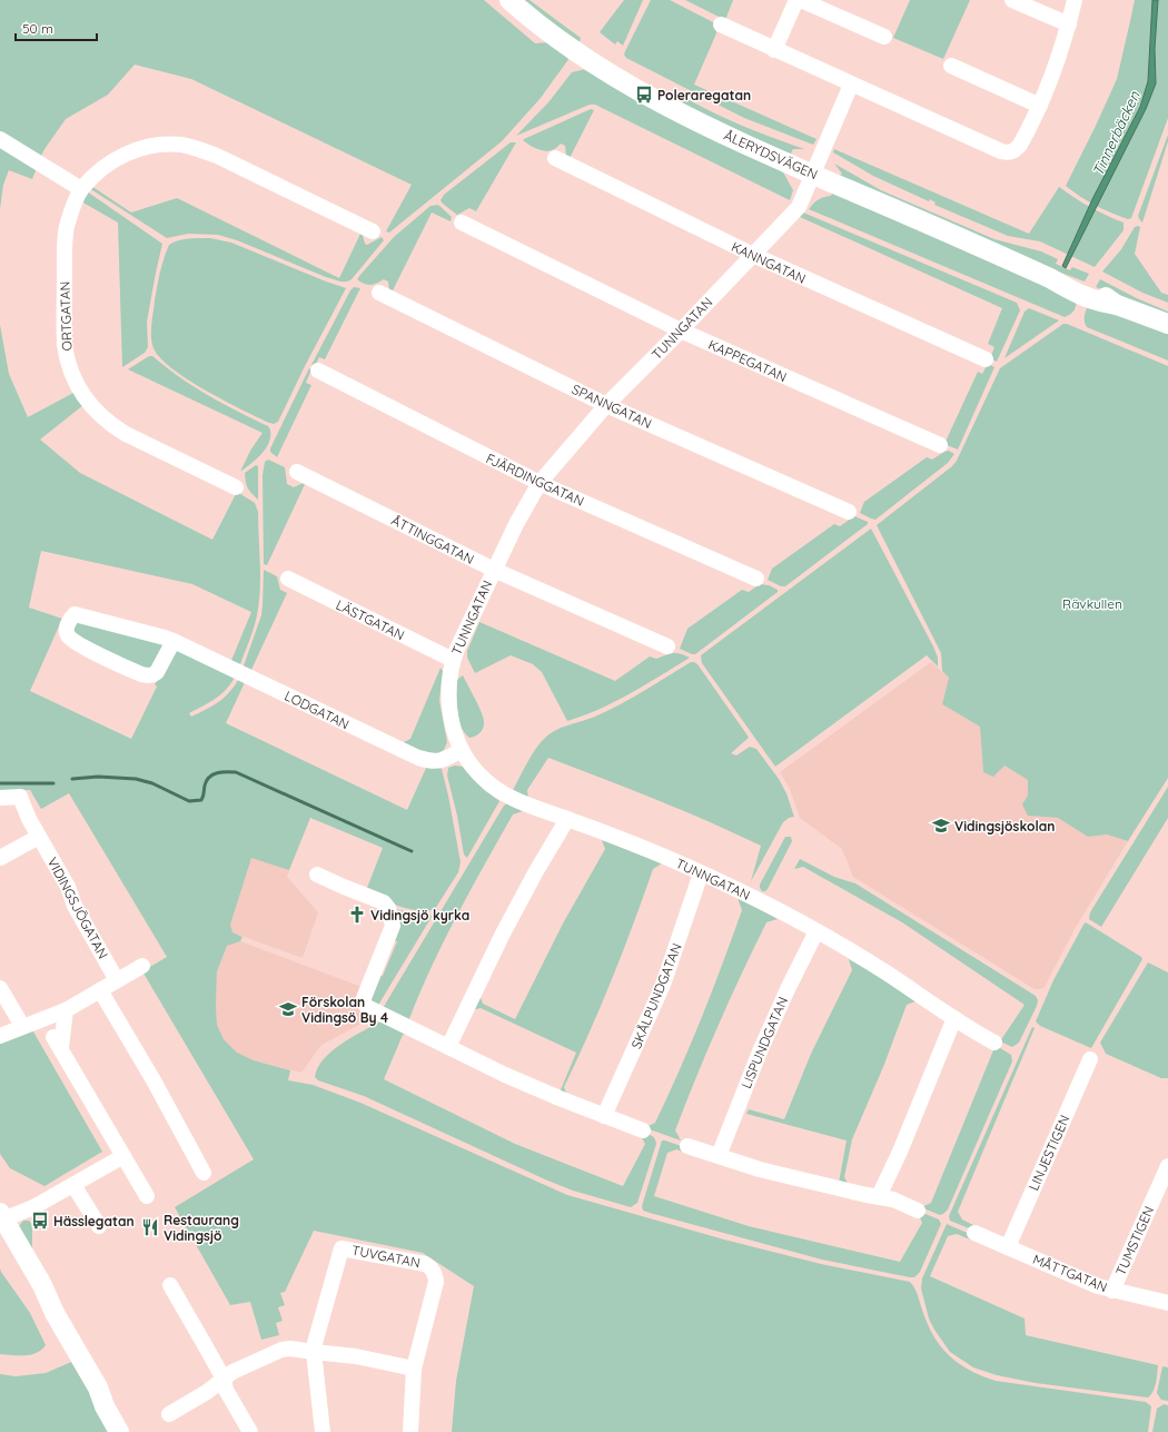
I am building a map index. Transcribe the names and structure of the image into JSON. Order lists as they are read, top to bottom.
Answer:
{
  "streets": {
    "main road": ["ÅLERYDSVÄGEN"],
    "street": [
      "KANNGATAN",
      "ORTGATAN",
      "TUNNGATAN",
      "KAPPEGATAN",
      "SPANNGATAN",
      "FJÄRDINGGATAN",
      "ÅTTINGGATAN",
      "LÄSTGATAN",
      "LODGATAN",
      "VIDINGSJÖGATAN",
      "SKÅLPUNDGATAN",
      "LISPUNDGATAN",
      "LINJESTIGEN",
      "TUMSTIGEN",
      "TUVGATAN",
      "MÅTTGATAN"
    ]
  },
  "crossings": [
    ["ÅLERYDSVÄGEN", "TUNNGATAN"],
    ["KANNGATAN", "TUNNGATAN"],
    ["TUNNGATAN", "KAPPEGATAN"],
    ["TUNNGATAN", "SPANNGATAN"],
    ["TUNNGATAN", "FJÄRDINGGATAN"],
    ["TUNNGATAN", "ÅTTINGGATAN"],
    ["TUNNGATAN", "LÄSTGATAN"],
    ["TUNNGATAN", "LODGATAN"],
    ["TUNNGATAN", "SKÅLPUNDGATAN"],
    ["TUNNGATAN", "LISPUNDGATAN"],
    ["LINJESTIGEN", "MÅTTGATAN"],
    ["TUMSTIGEN", "MÅTTGATAN"]
  ],
  "water": ["Tinnerbäcken"],
  "parks": ["Rävkullen"],
  "places": {
    "bus stop": ["Poleraregatan", "Hässlegatan"],
    "school or university": ["Vidingsjöskolan", "Förskolan Vidingsö By 4"],
    "church": ["Vidingsjö kyrka"],
    "restaurant": ["Restaurang Vidingsjö"]
  },
  "scale_bar": "50 m"
}
